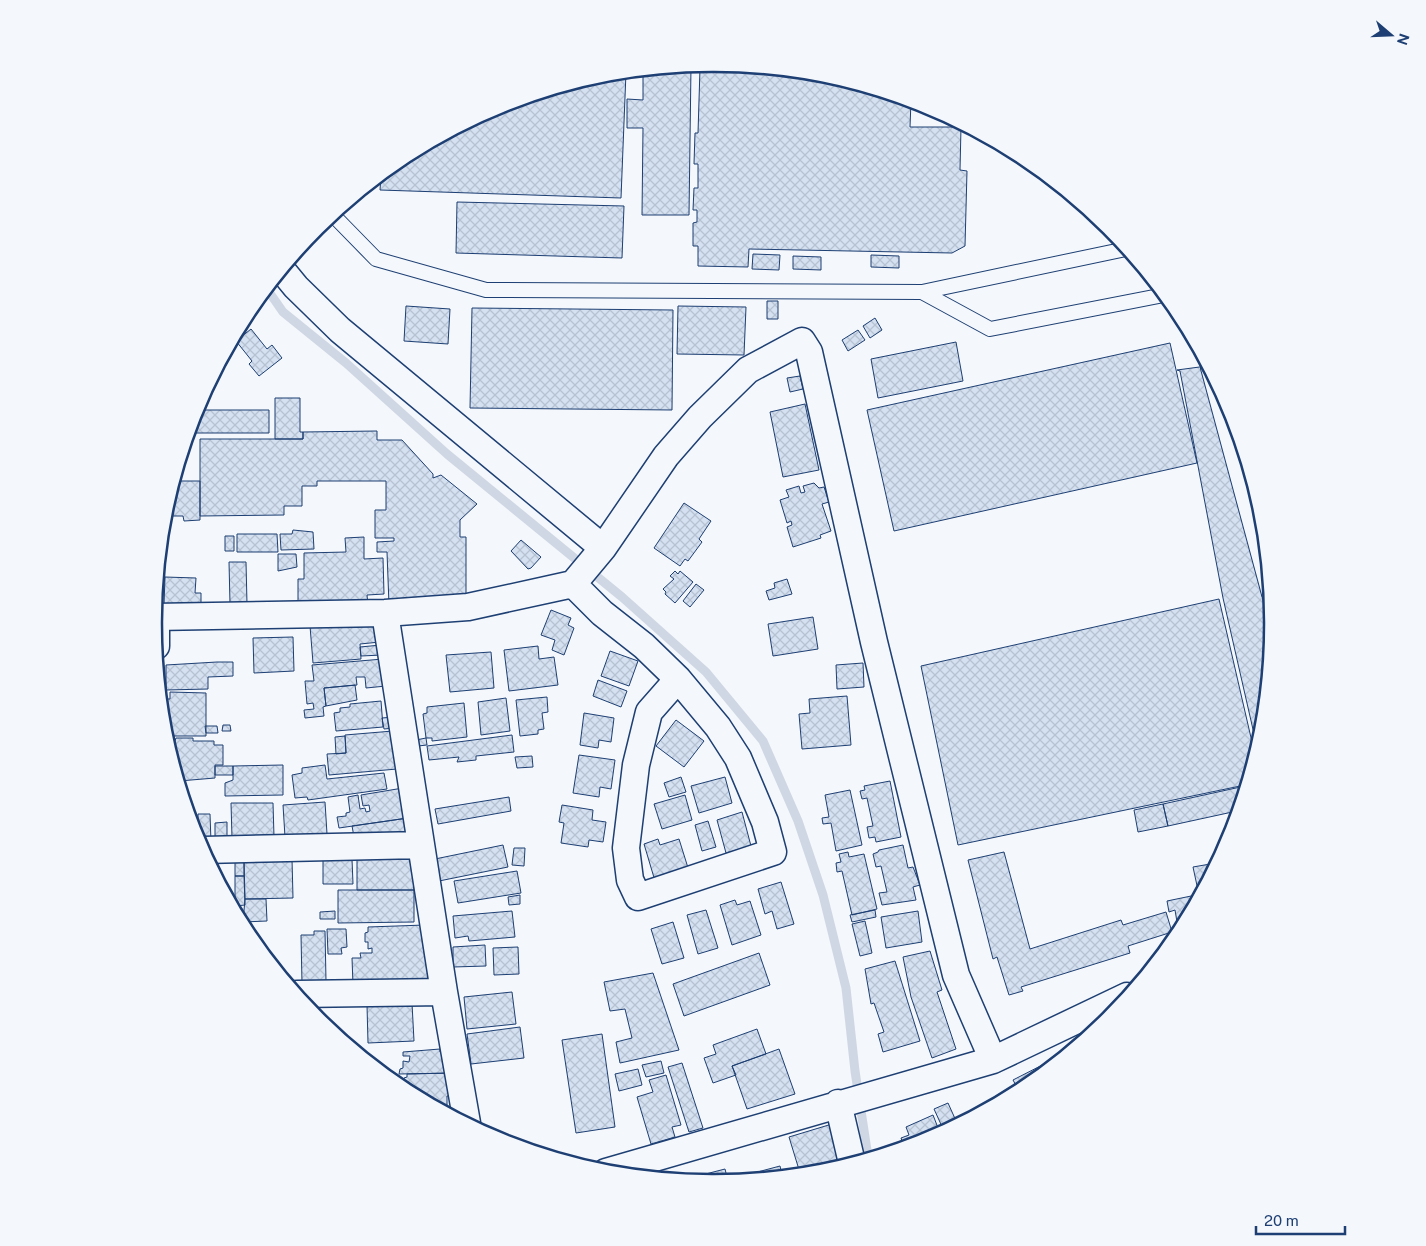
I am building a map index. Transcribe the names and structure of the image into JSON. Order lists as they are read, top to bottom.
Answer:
{
  "scale_bar": "20 m",
  "north": "right"
}
